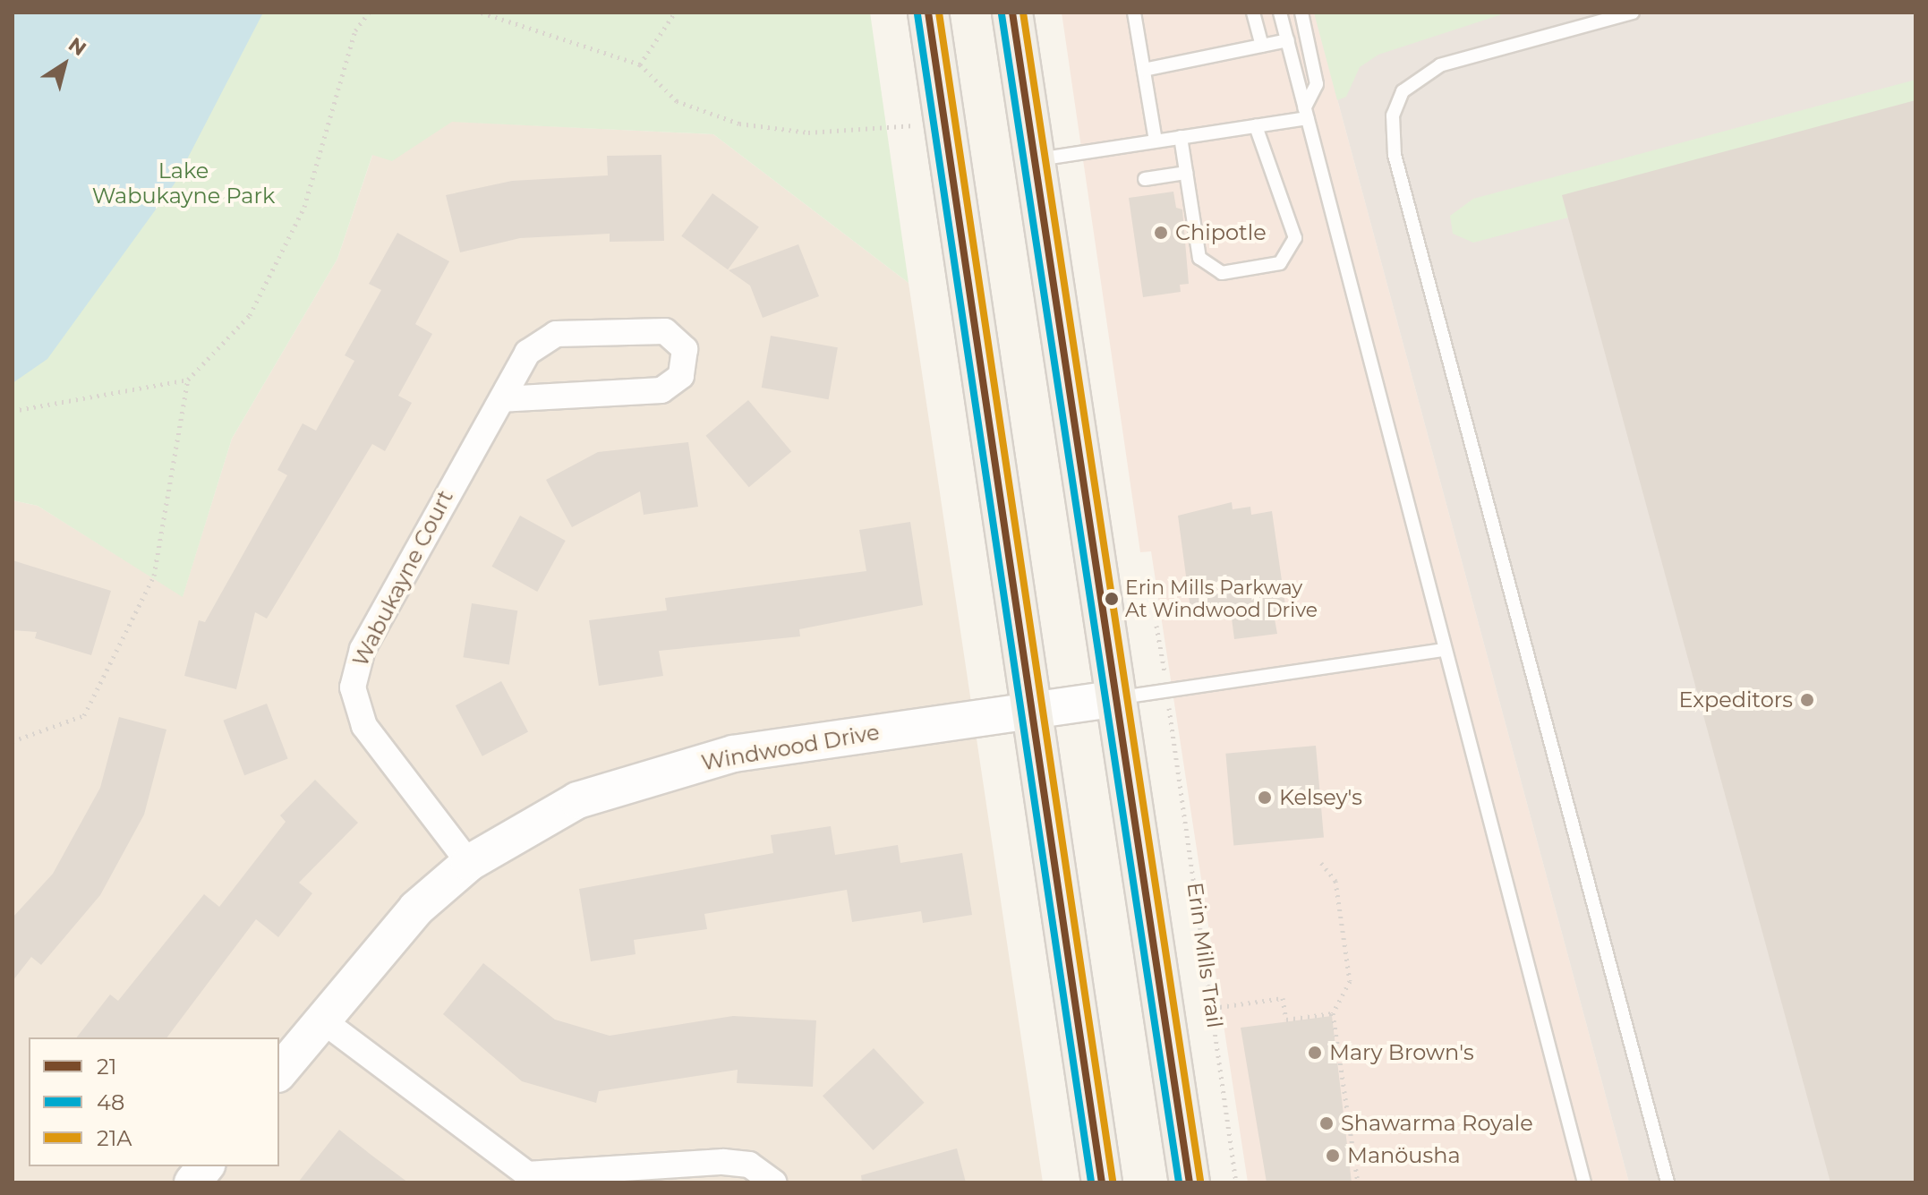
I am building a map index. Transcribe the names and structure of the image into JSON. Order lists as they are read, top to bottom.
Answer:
{
  "streets": {
    "street": ["Wabukayne Court", "Windwood Drive"],
    "path": ["Erin Mills Trail"]
  },
  "crossings": [
    ["Wabukayne Court", "Windwood Drive"]
  ],
  "parks": ["Lake Wabukayne Park"],
  "places": [
    "Chipotle",
    "Erin Mills Parkway At Windwood Drive",
    "Expeditors",
    "Kelsey's",
    "Mary Brown's",
    "Shawarma Royale",
    "Manöusha"
  ],
  "lines": ["transit line 21", "transit line 21A", "transit line 48"],
  "legend": ["21", "48", "21A"],
  "north": "top right"
}
